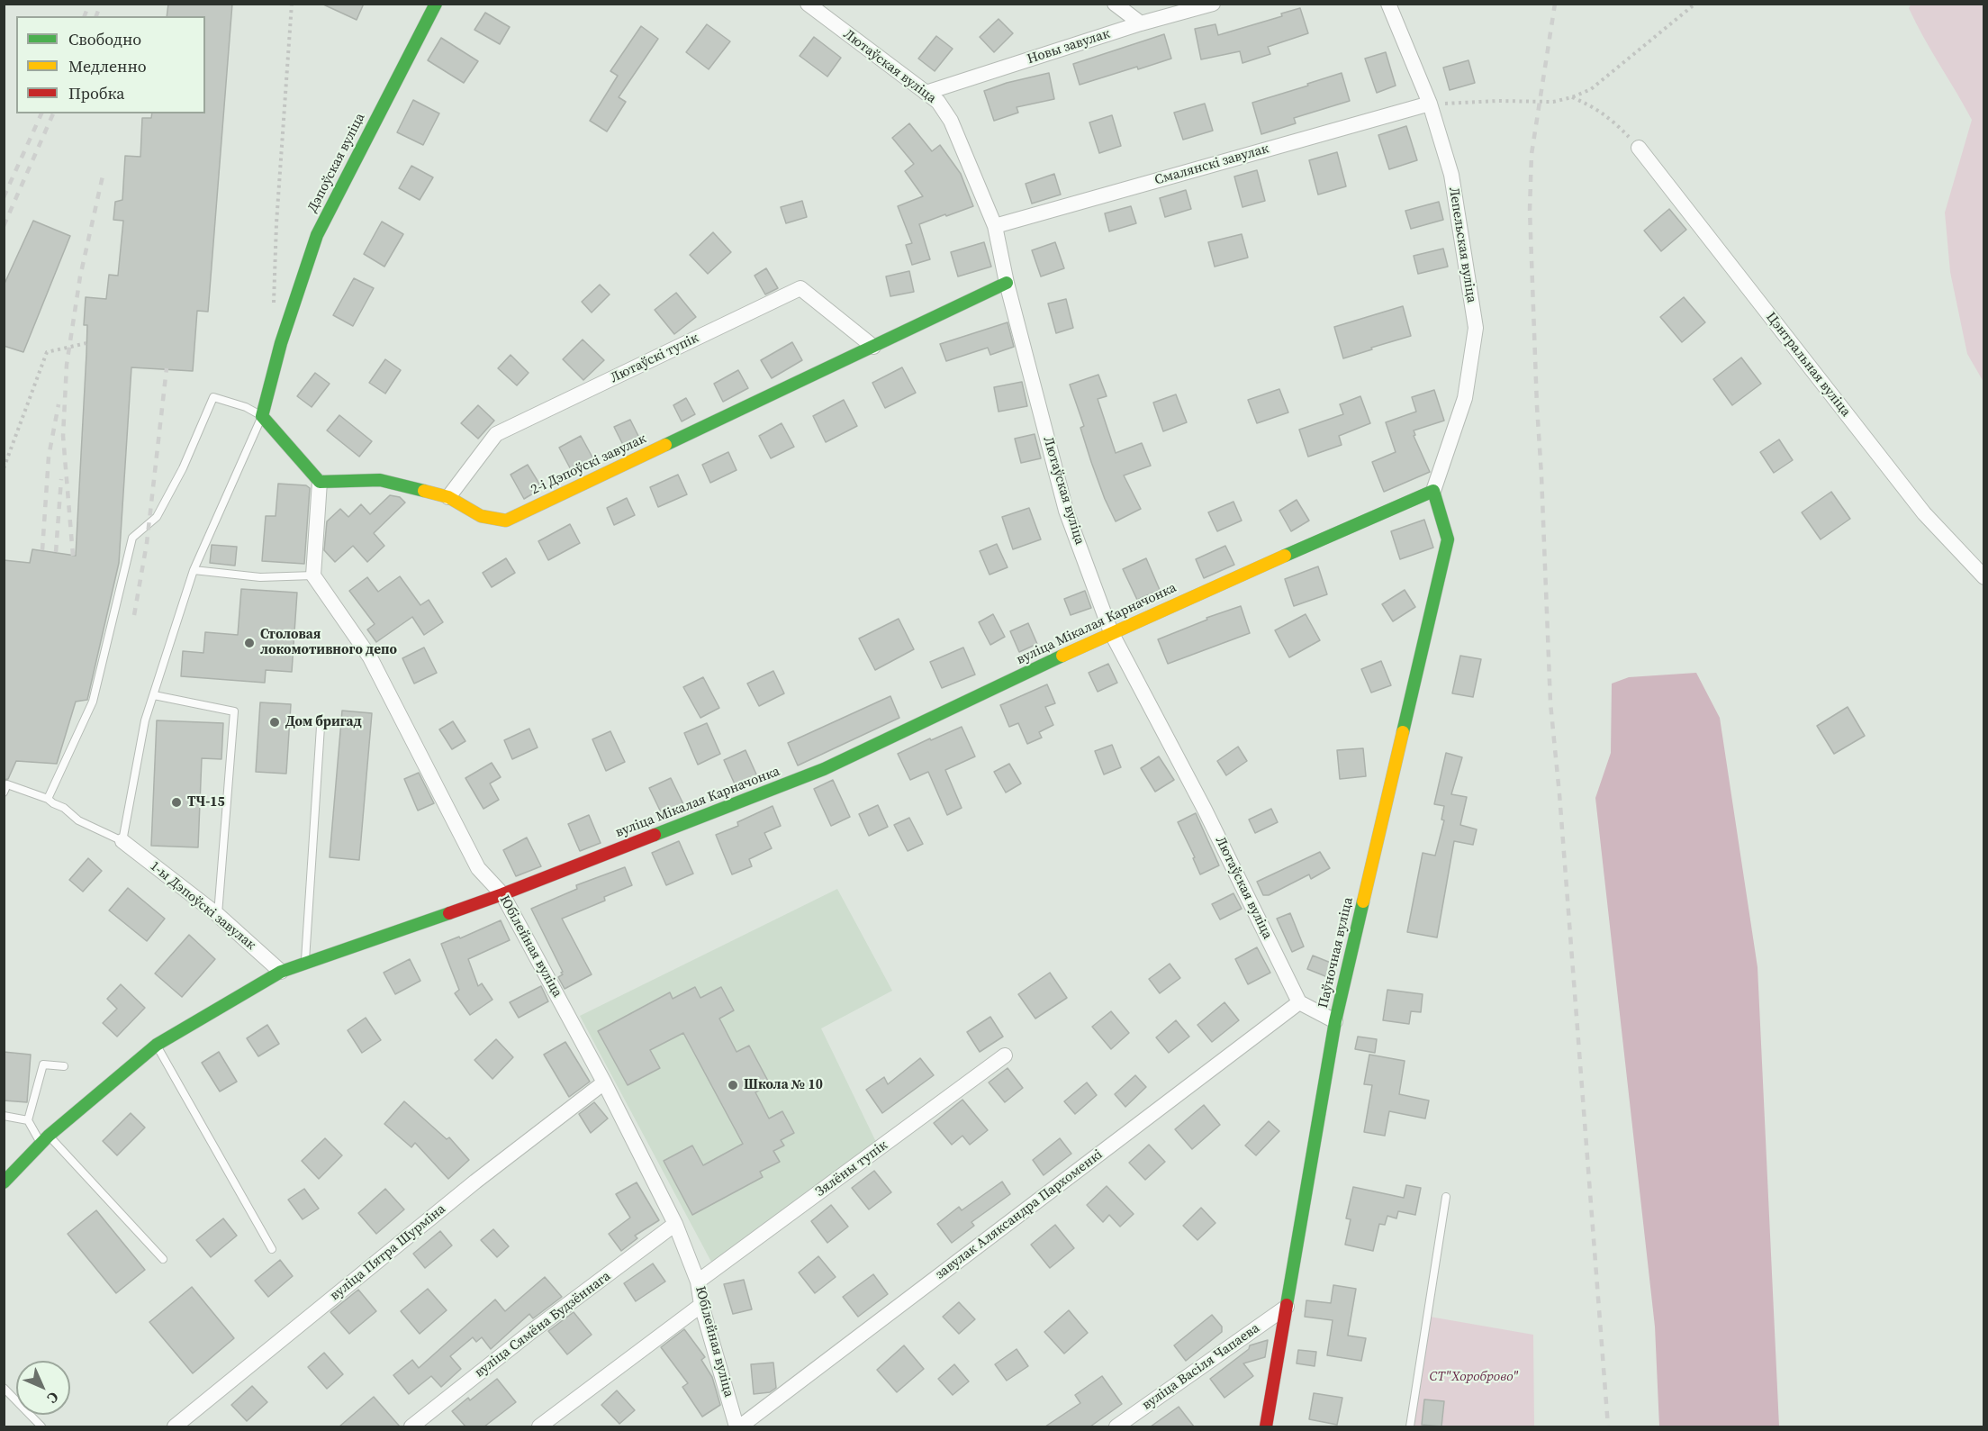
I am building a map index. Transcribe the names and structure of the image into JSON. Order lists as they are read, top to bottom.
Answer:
{
  "streets": {
    "street": [
      "Новы завулак",
      "Лютаўская вуліца",
      "Дэпоўская вуліца",
      "Смалянскі завулак",
      "Лепельская вуліца",
      "Лютаўскі тупік",
      "Цэнтральная вуліца",
      "2-і Дэпоўскі завулак",
      "вуліца Мікалая Карначонка",
      "1-ы Дэпоўскі завулак",
      "Юбілейная вуліца",
      "Паўночная вуліца",
      "Зялёны тупік",
      "завулак Аляксандра Пархоменкі",
      "вуліца Пятра Шурміна",
      "вуліца Сямёна Будзённага",
      "вуліца Васіля Чапаева"
    ]
  },
  "crossings": [
    ["Новы завулак", "Лютаўская вуліца"],
    ["Лютаўская вуліца", "Смалянскі завулак"],
    ["Лютаўская вуліца", "2-і Дэпоўскі завулак"],
    ["Лютаўская вуліца", "вуліца Мікалая Карначонка"],
    ["Лютаўская вуліца", "завулак Аляксандра Пархоменкі"],
    ["Смалянскі завулак", "Лепельская вуліца"],
    ["Лепельская вуліца", "вуліца Мікалая Карначонка"],
    ["Лепельская вуліца", "Паўночная вуліца"],
    ["Лютаўскі тупік", "2-і Дэпоўскі завулак"],
    ["вуліца Мікалая Карначонка", "1-ы Дэпоўскі завулак"],
    ["вуліца Мікалая Карначонка", "Юбілейная вуліца"],
    ["вуліца Мікалая Карначонка", "Паўночная вуліца"],
    ["Юбілейная вуліца", "Зялёны тупік"],
    ["Юбілейная вуліца", "завулак Аляксандра Пархоменкі"],
    ["Юбілейная вуліца", "вуліца Пятра Шурміна"],
    ["Юбілейная вуліца", "вуліца Сямёна Будзённага"],
    ["Паўночная вуліца", "вуліца Васіля Чапаева"]
  ],
  "parks": ["СТ\"Хороброво\""],
  "places": [
    "Столовая локомотивного депо",
    "Дом бригад",
    "ТЧ-15",
    "Школа № 10"
  ],
  "legend": ["Свободно", "Медленно", "Пробка"],
  "north": "bottom right"
}
